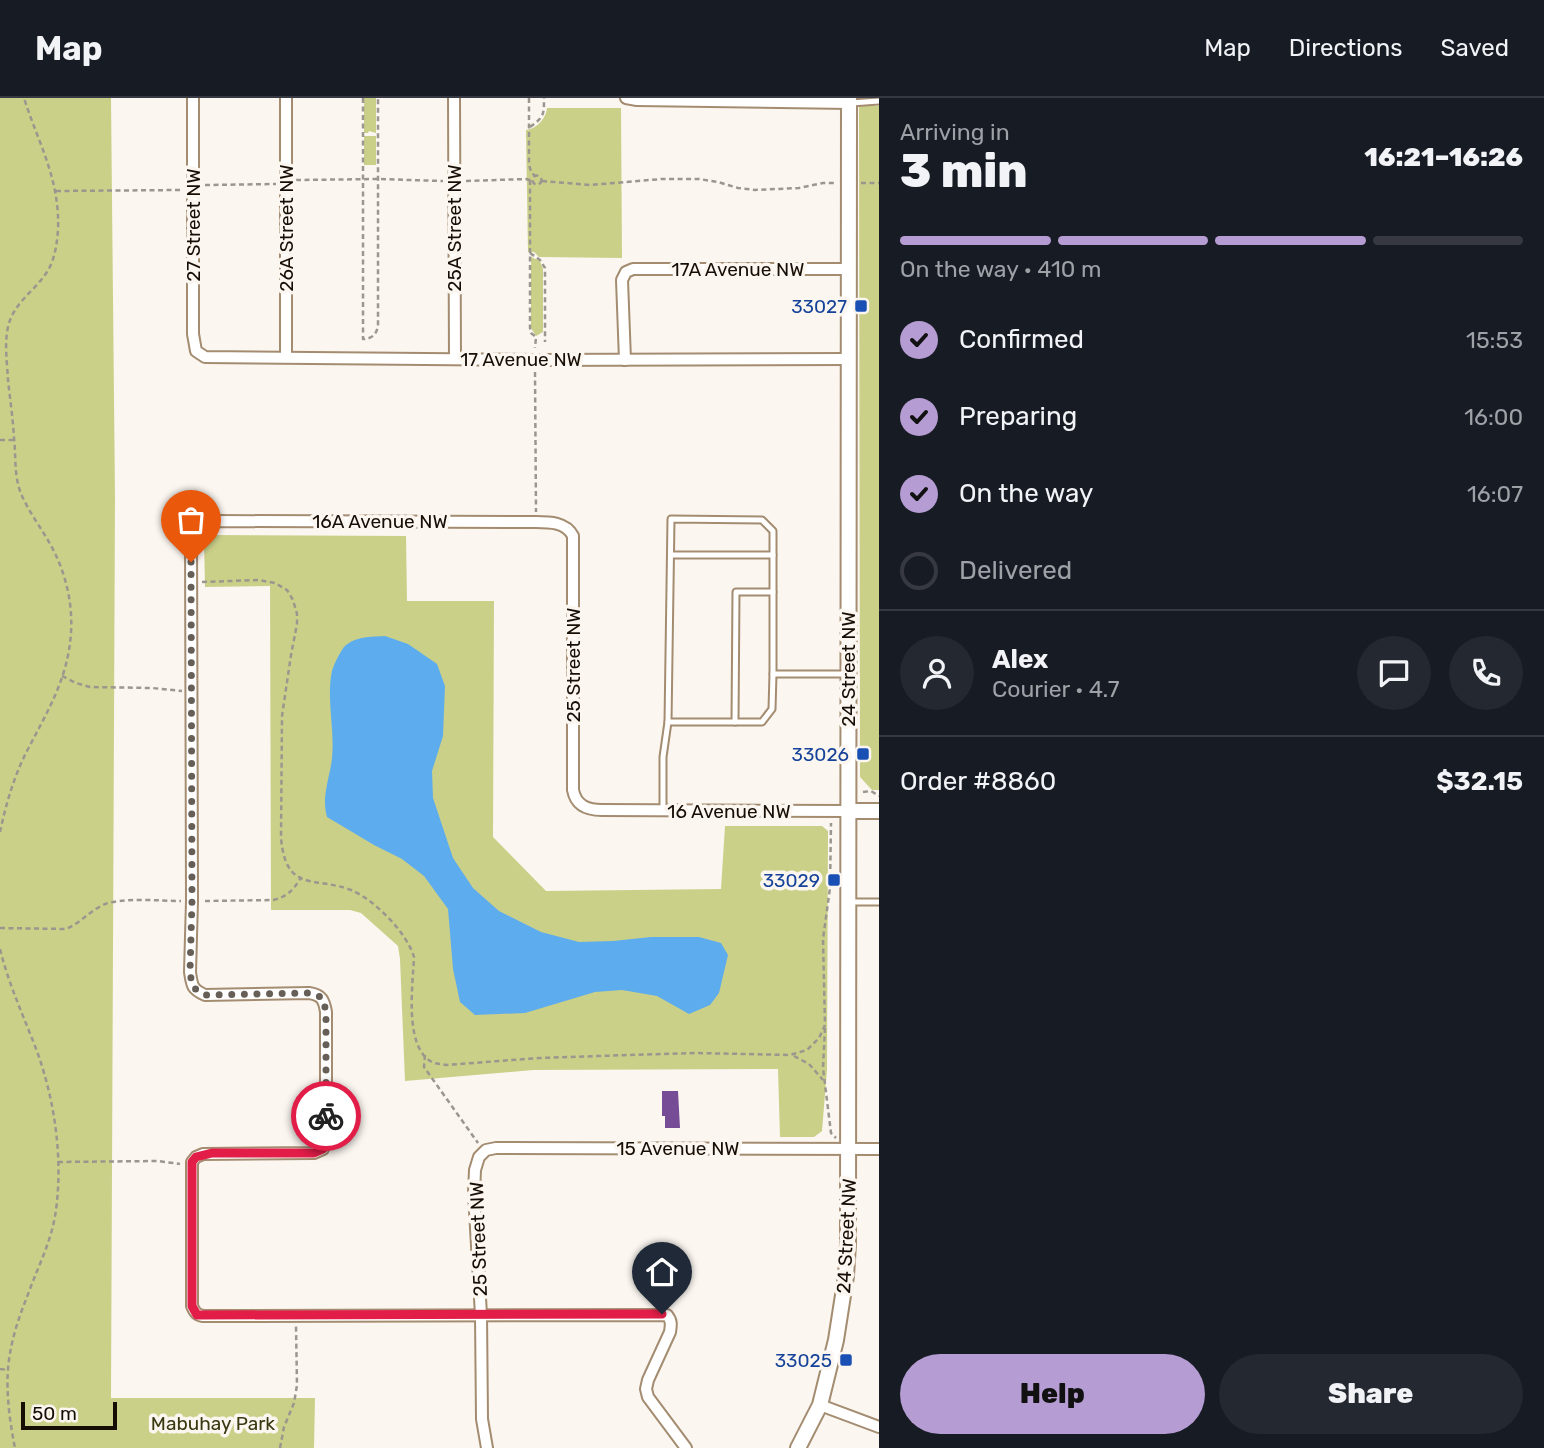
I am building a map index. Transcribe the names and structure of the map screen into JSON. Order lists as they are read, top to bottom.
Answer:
{
  "streets": {
    "street": [
      "27 Street NW",
      "26A Street NW",
      "25A Street NW",
      "17A Avenue NW",
      "17 Avenue NW",
      "16A Avenue NW",
      "25 Street NW",
      "24 Street NW",
      "16 Avenue NW",
      "15 Avenue NW"
    ]
  },
  "crossings": [
    ["27 Street NW", "17 Avenue NW"],
    ["26A Street NW", "17 Avenue NW"],
    ["25A Street NW", "17 Avenue NW"],
    ["17A Avenue NW", "17 Avenue NW"],
    ["17A Avenue NW", "24 Street NW"],
    ["17 Avenue NW", "24 Street NW"],
    ["16A Avenue NW", "25 Street NW"],
    ["25 Street NW", "16 Avenue NW"],
    ["25 Street NW", "15 Avenue NW"],
    ["24 Street NW", "16 Avenue NW"],
    ["24 Street NW", "15 Avenue NW"]
  ],
  "parks": ["Mabuhay Park"],
  "places": {
    "transit": [
      "33027",
      "33026",
      "33029",
      "33025"
    ]
  },
  "scale_bar": "50 m",
  "page": {
    "header": "Map",
    "nav": ["Map", "Directions", "Saved"],
    "heading": ["3 min", "Arriving in", "16:21–16:26"],
    "panel": [
      "Alex",
      "Courier · 4.7",
      "Order #8860",
      "$32.15"
    ],
    "bar": "On the way · 410 m",
    "list": [
      ["Confirmed", "15:53"],
      ["Preparing", "16:00"],
      ["On the way", "16:07"],
      "Delivered"
    ],
    "buttons": ["Help", "Share"],
    "scale": "50 m"
  }
}
